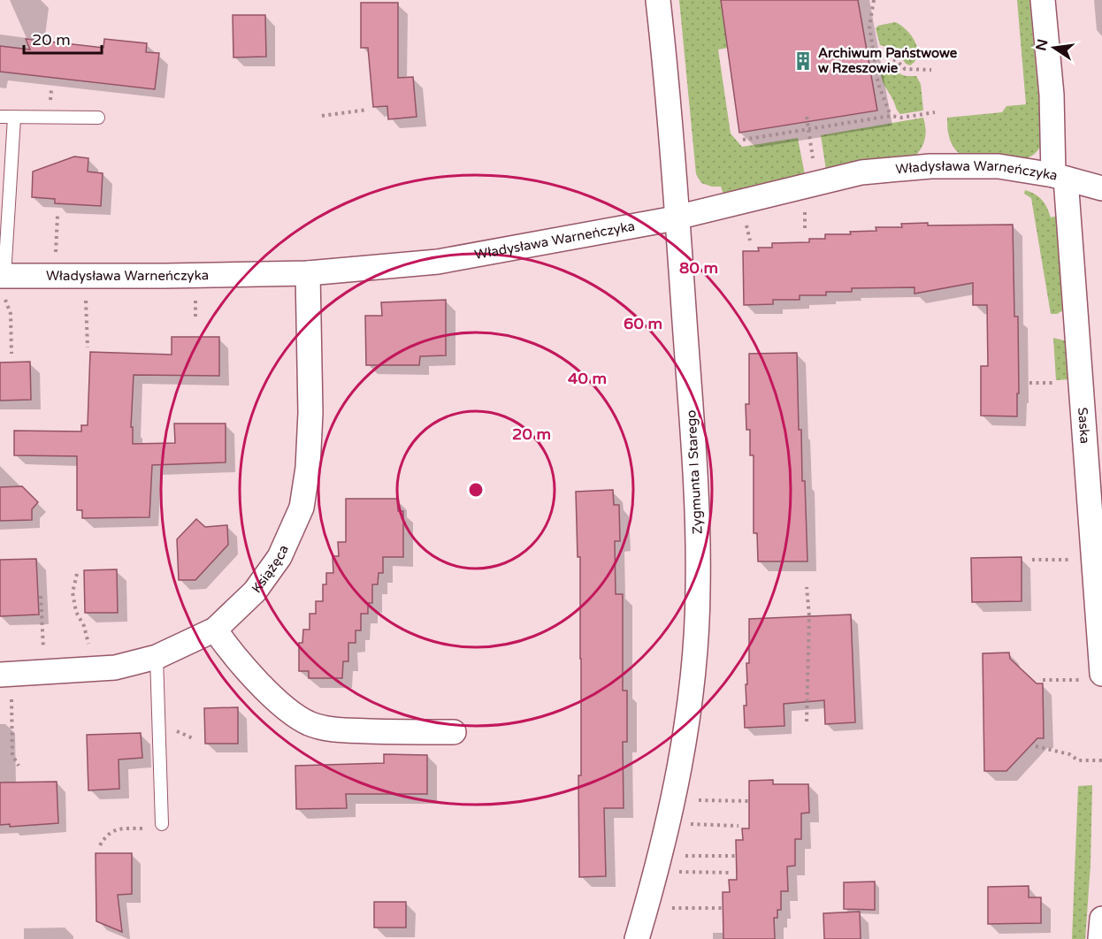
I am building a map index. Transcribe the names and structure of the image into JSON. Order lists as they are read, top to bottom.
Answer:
{
  "streets": {
    "street": [
      "Władysława Warneńczyka",
      "Saska",
      "Zygmunta I Starego",
      "Książęca"
    ]
  },
  "crossings": [
    ["Władysława Warneńczyka", "Saska"],
    ["Władysława Warneńczyka", "Zygmunta I Starego"],
    ["Władysława Warneńczyka", "Książęca"]
  ],
  "places": {
    "building": ["Archiwum Państwowe w Rzeszowie"]
  },
  "scale_bar": "20 m",
  "north": "left",
  "rings": [
    "80 m",
    "60 m",
    "40 m",
    "20 m"
  ]
}
